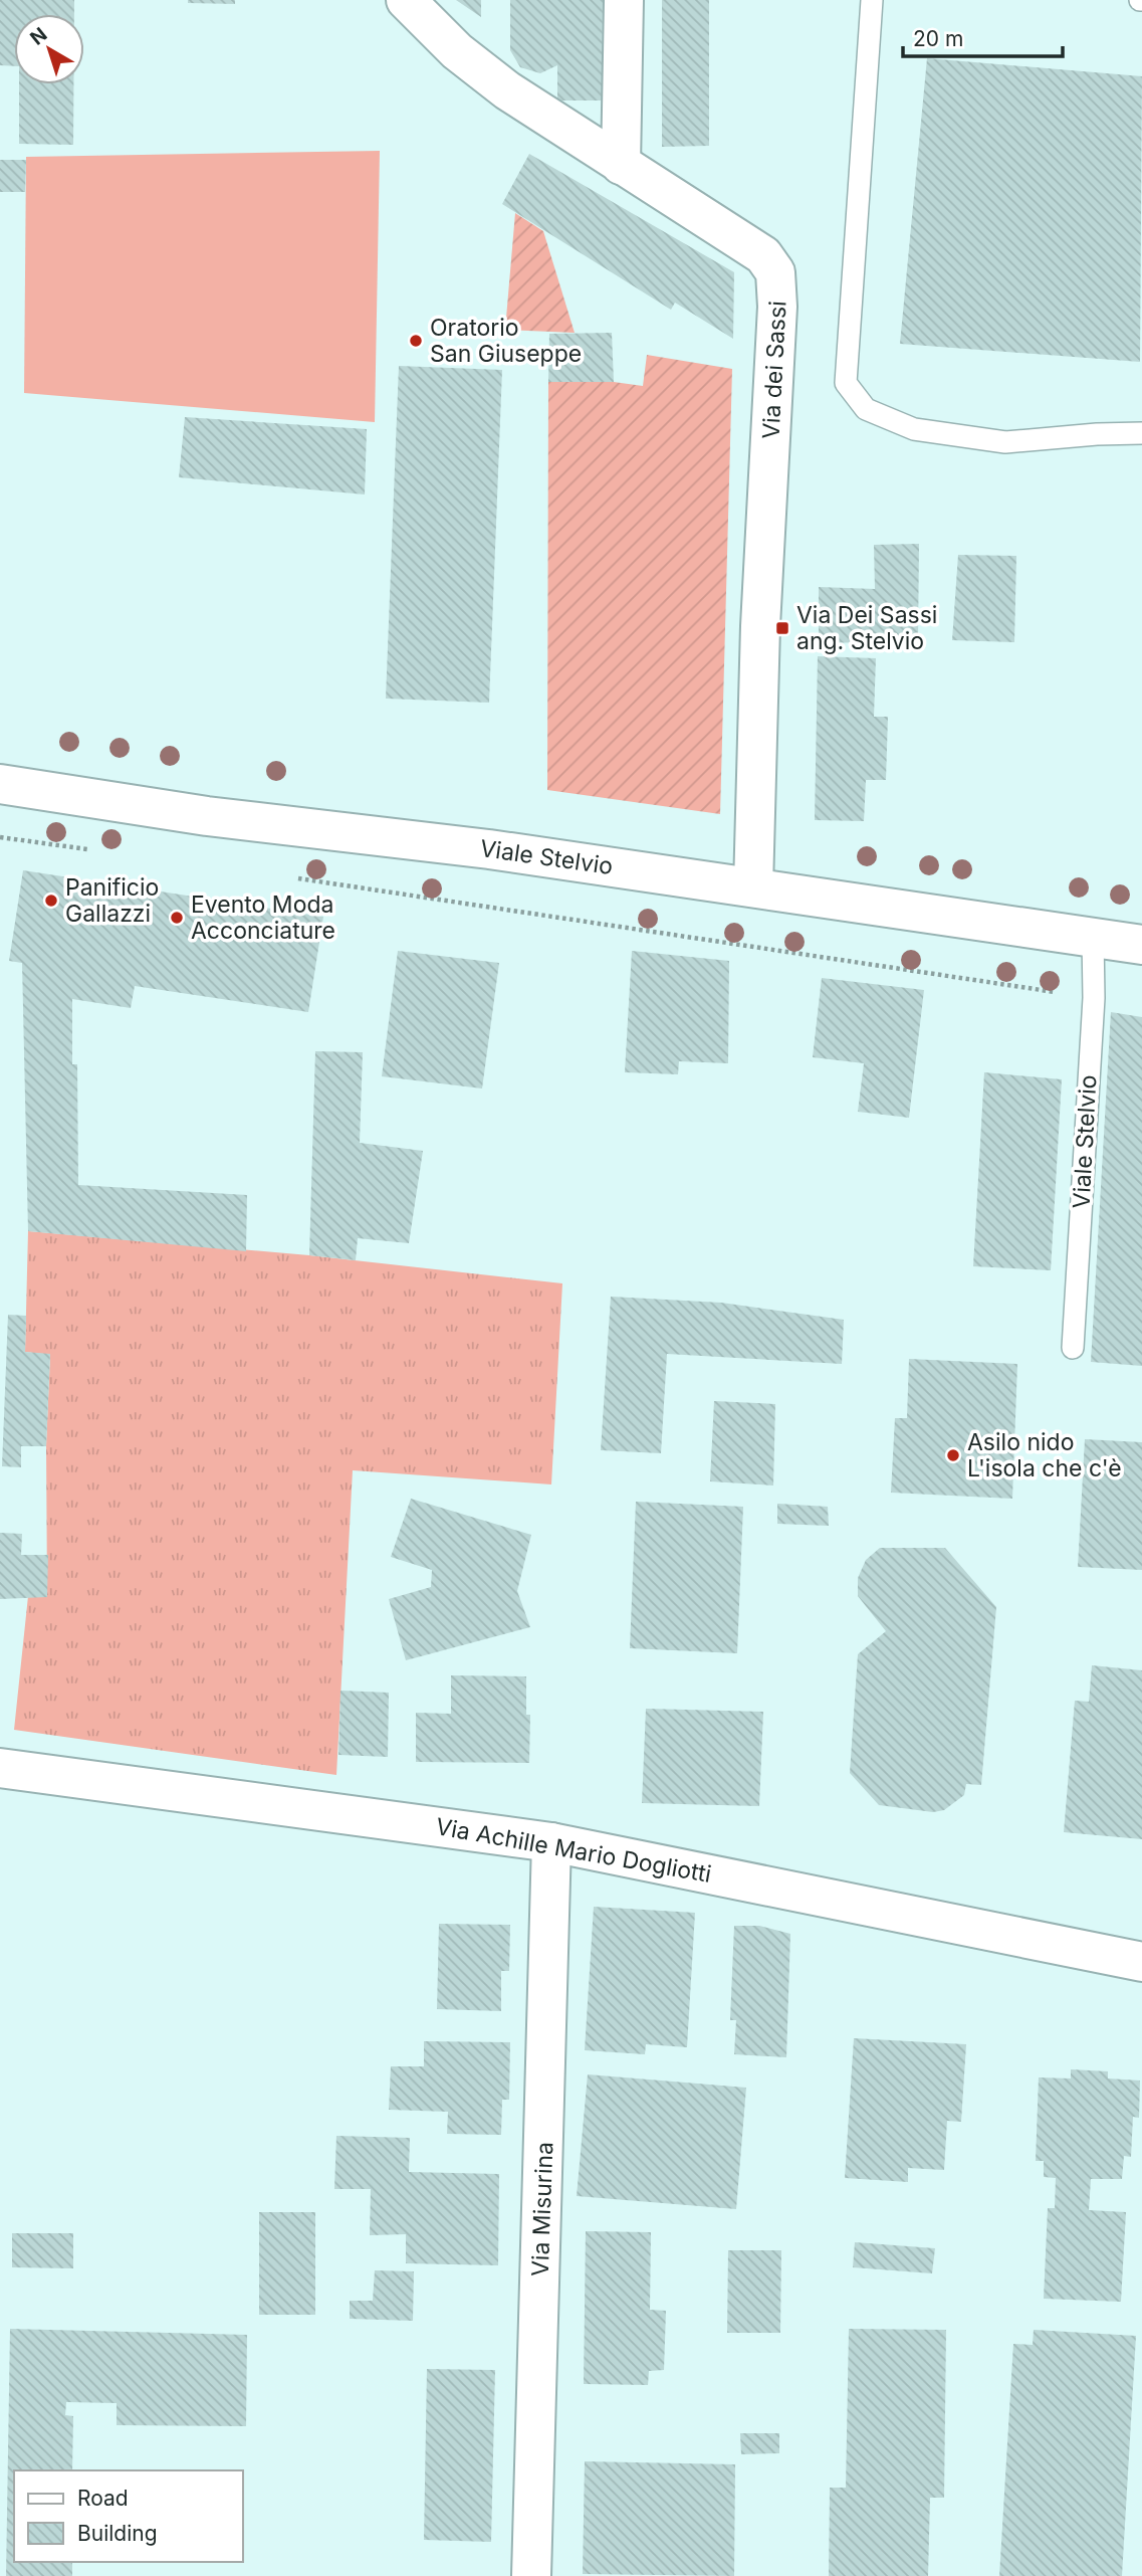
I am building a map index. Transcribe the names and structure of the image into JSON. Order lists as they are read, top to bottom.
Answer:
{
  "streets": {
    "street": [
      "Via dei Sassi",
      "Viale Stelvio",
      "Via Achille Mario Dogliotti",
      "Via Misurina"
    ]
  },
  "crossings": [
    ["Via dei Sassi", "Viale Stelvio"],
    ["Via Achille Mario Dogliotti", "Via Misurina"]
  ],
  "places": {
    "other": [
      "Oratorio San Giuseppe",
      "Panificio Gallazzi",
      "Evento Moda Acconciature",
      "Asilo nido L'isola che c'è"
    ],
    "transit": ["Via Dei Sassi ang. Stelvio"]
  },
  "legend": ["Road", "Building"],
  "scale_bar": "20 m",
  "north": "top left"
}
